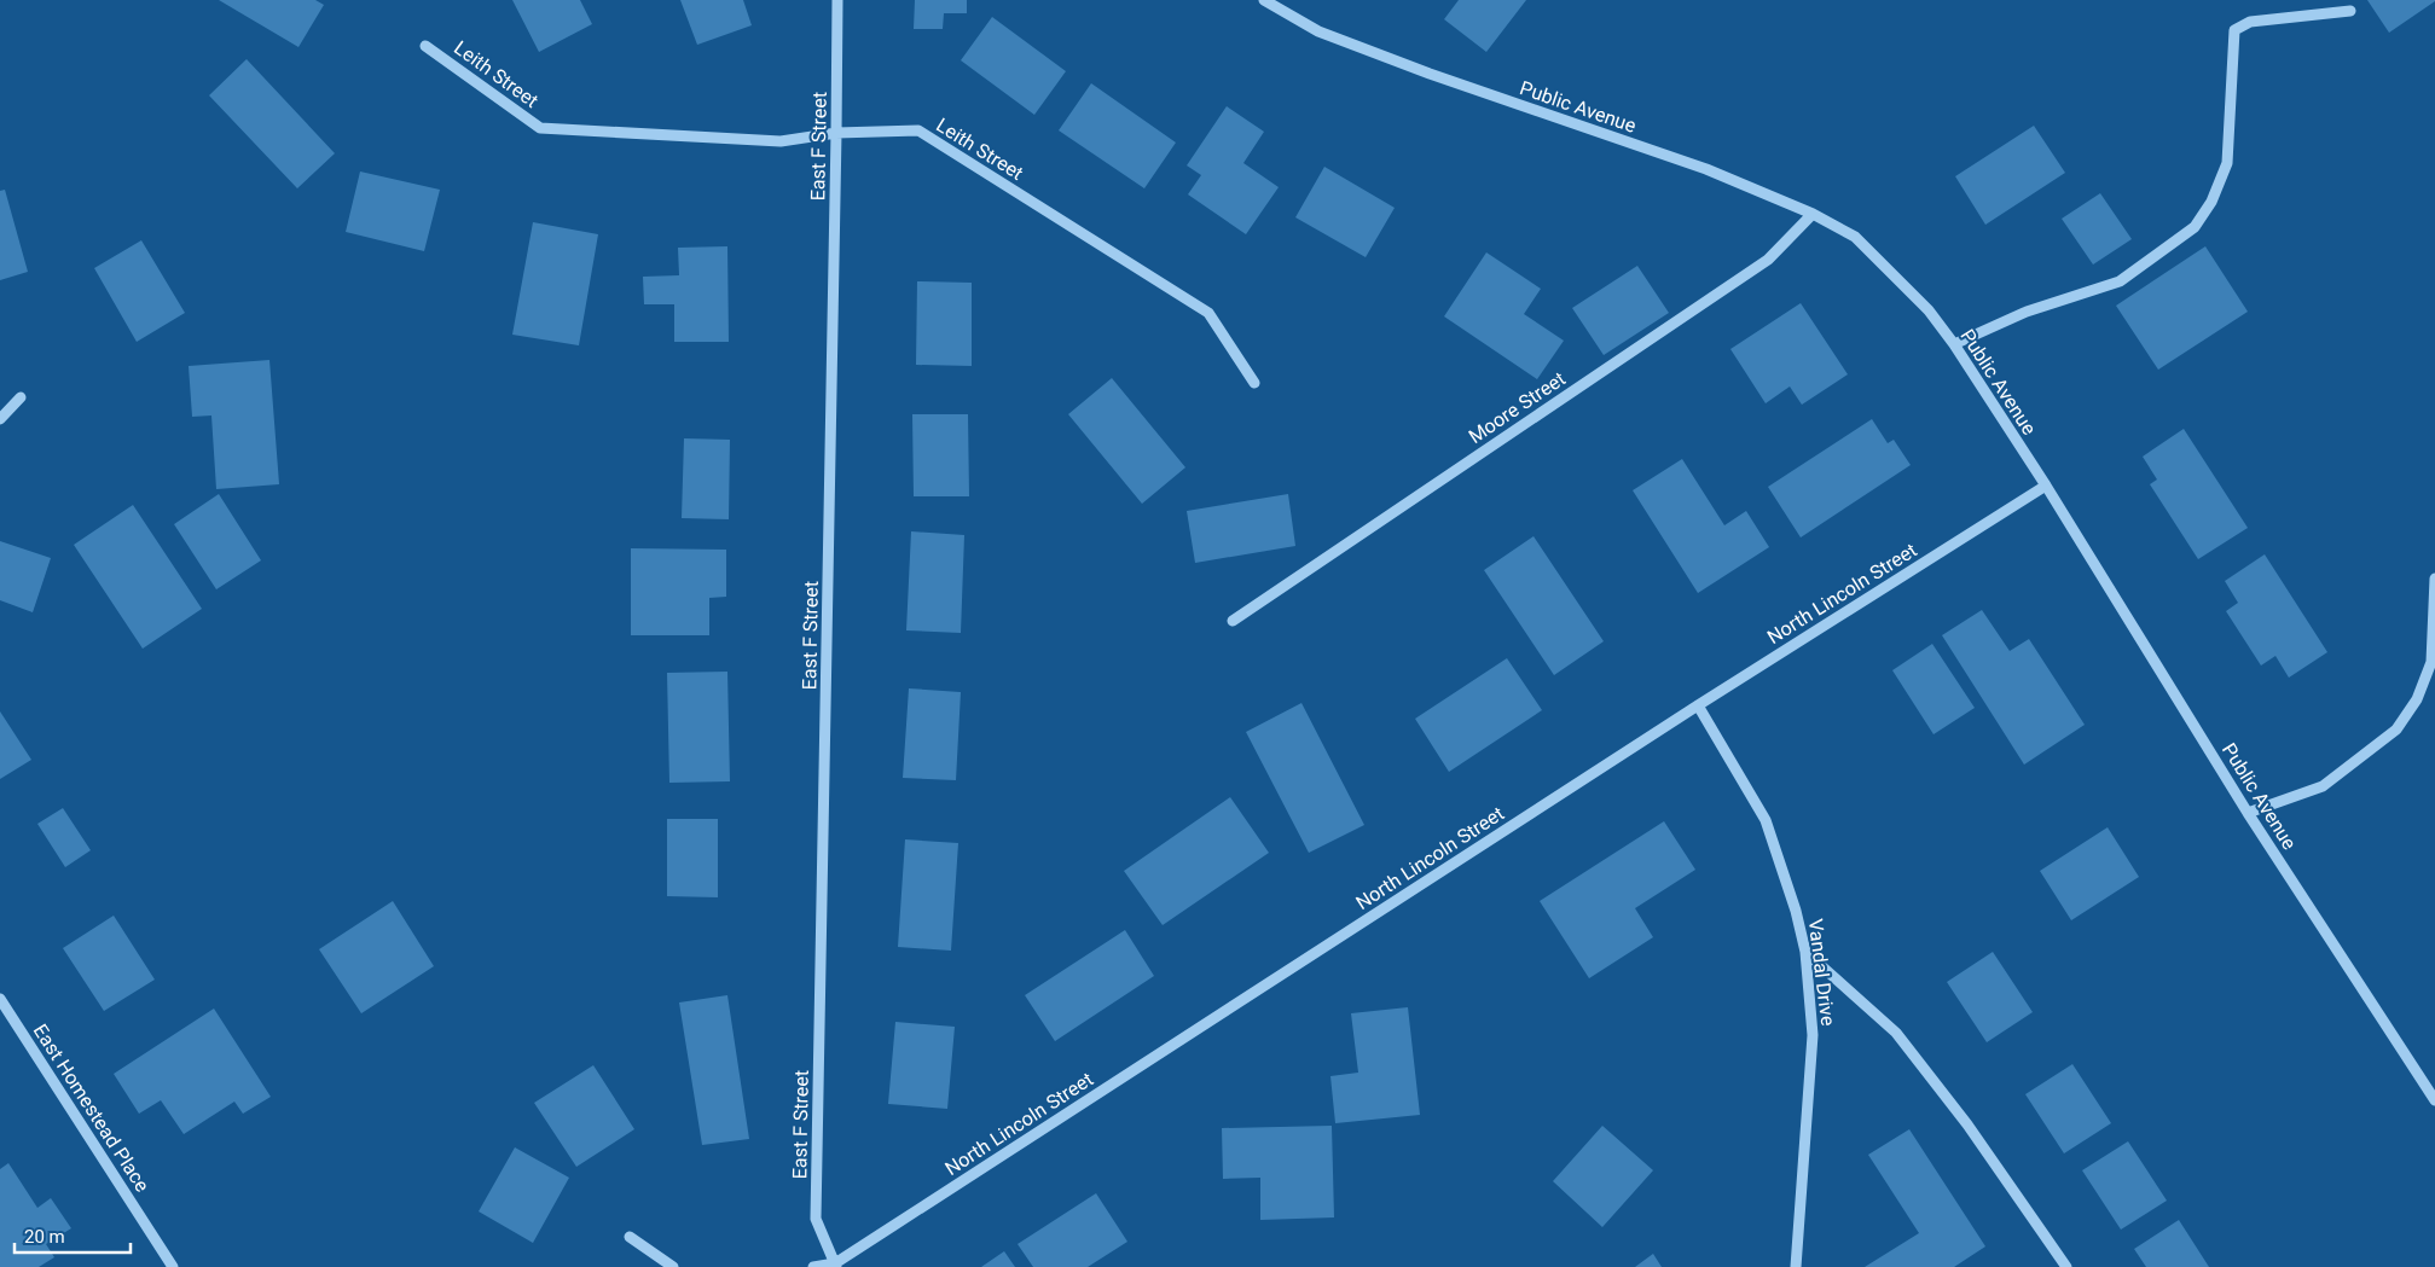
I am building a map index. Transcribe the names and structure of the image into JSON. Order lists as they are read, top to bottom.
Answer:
{
  "streets": {
    "street": [
      "Leith Street",
      "Public Avenue",
      "East F Street",
      "Moore Street",
      "North Lincoln Street",
      "Vandal Drive",
      "East Homestead Place"
    ]
  },
  "crossings": [
    ["Leith Street", "East F Street"],
    ["Public Avenue", "Moore Street"],
    ["Public Avenue", "North Lincoln Street"],
    ["East F Street", "North Lincoln Street"],
    ["North Lincoln Street", "Vandal Drive"]
  ],
  "scale_bar": "20 m"
}
